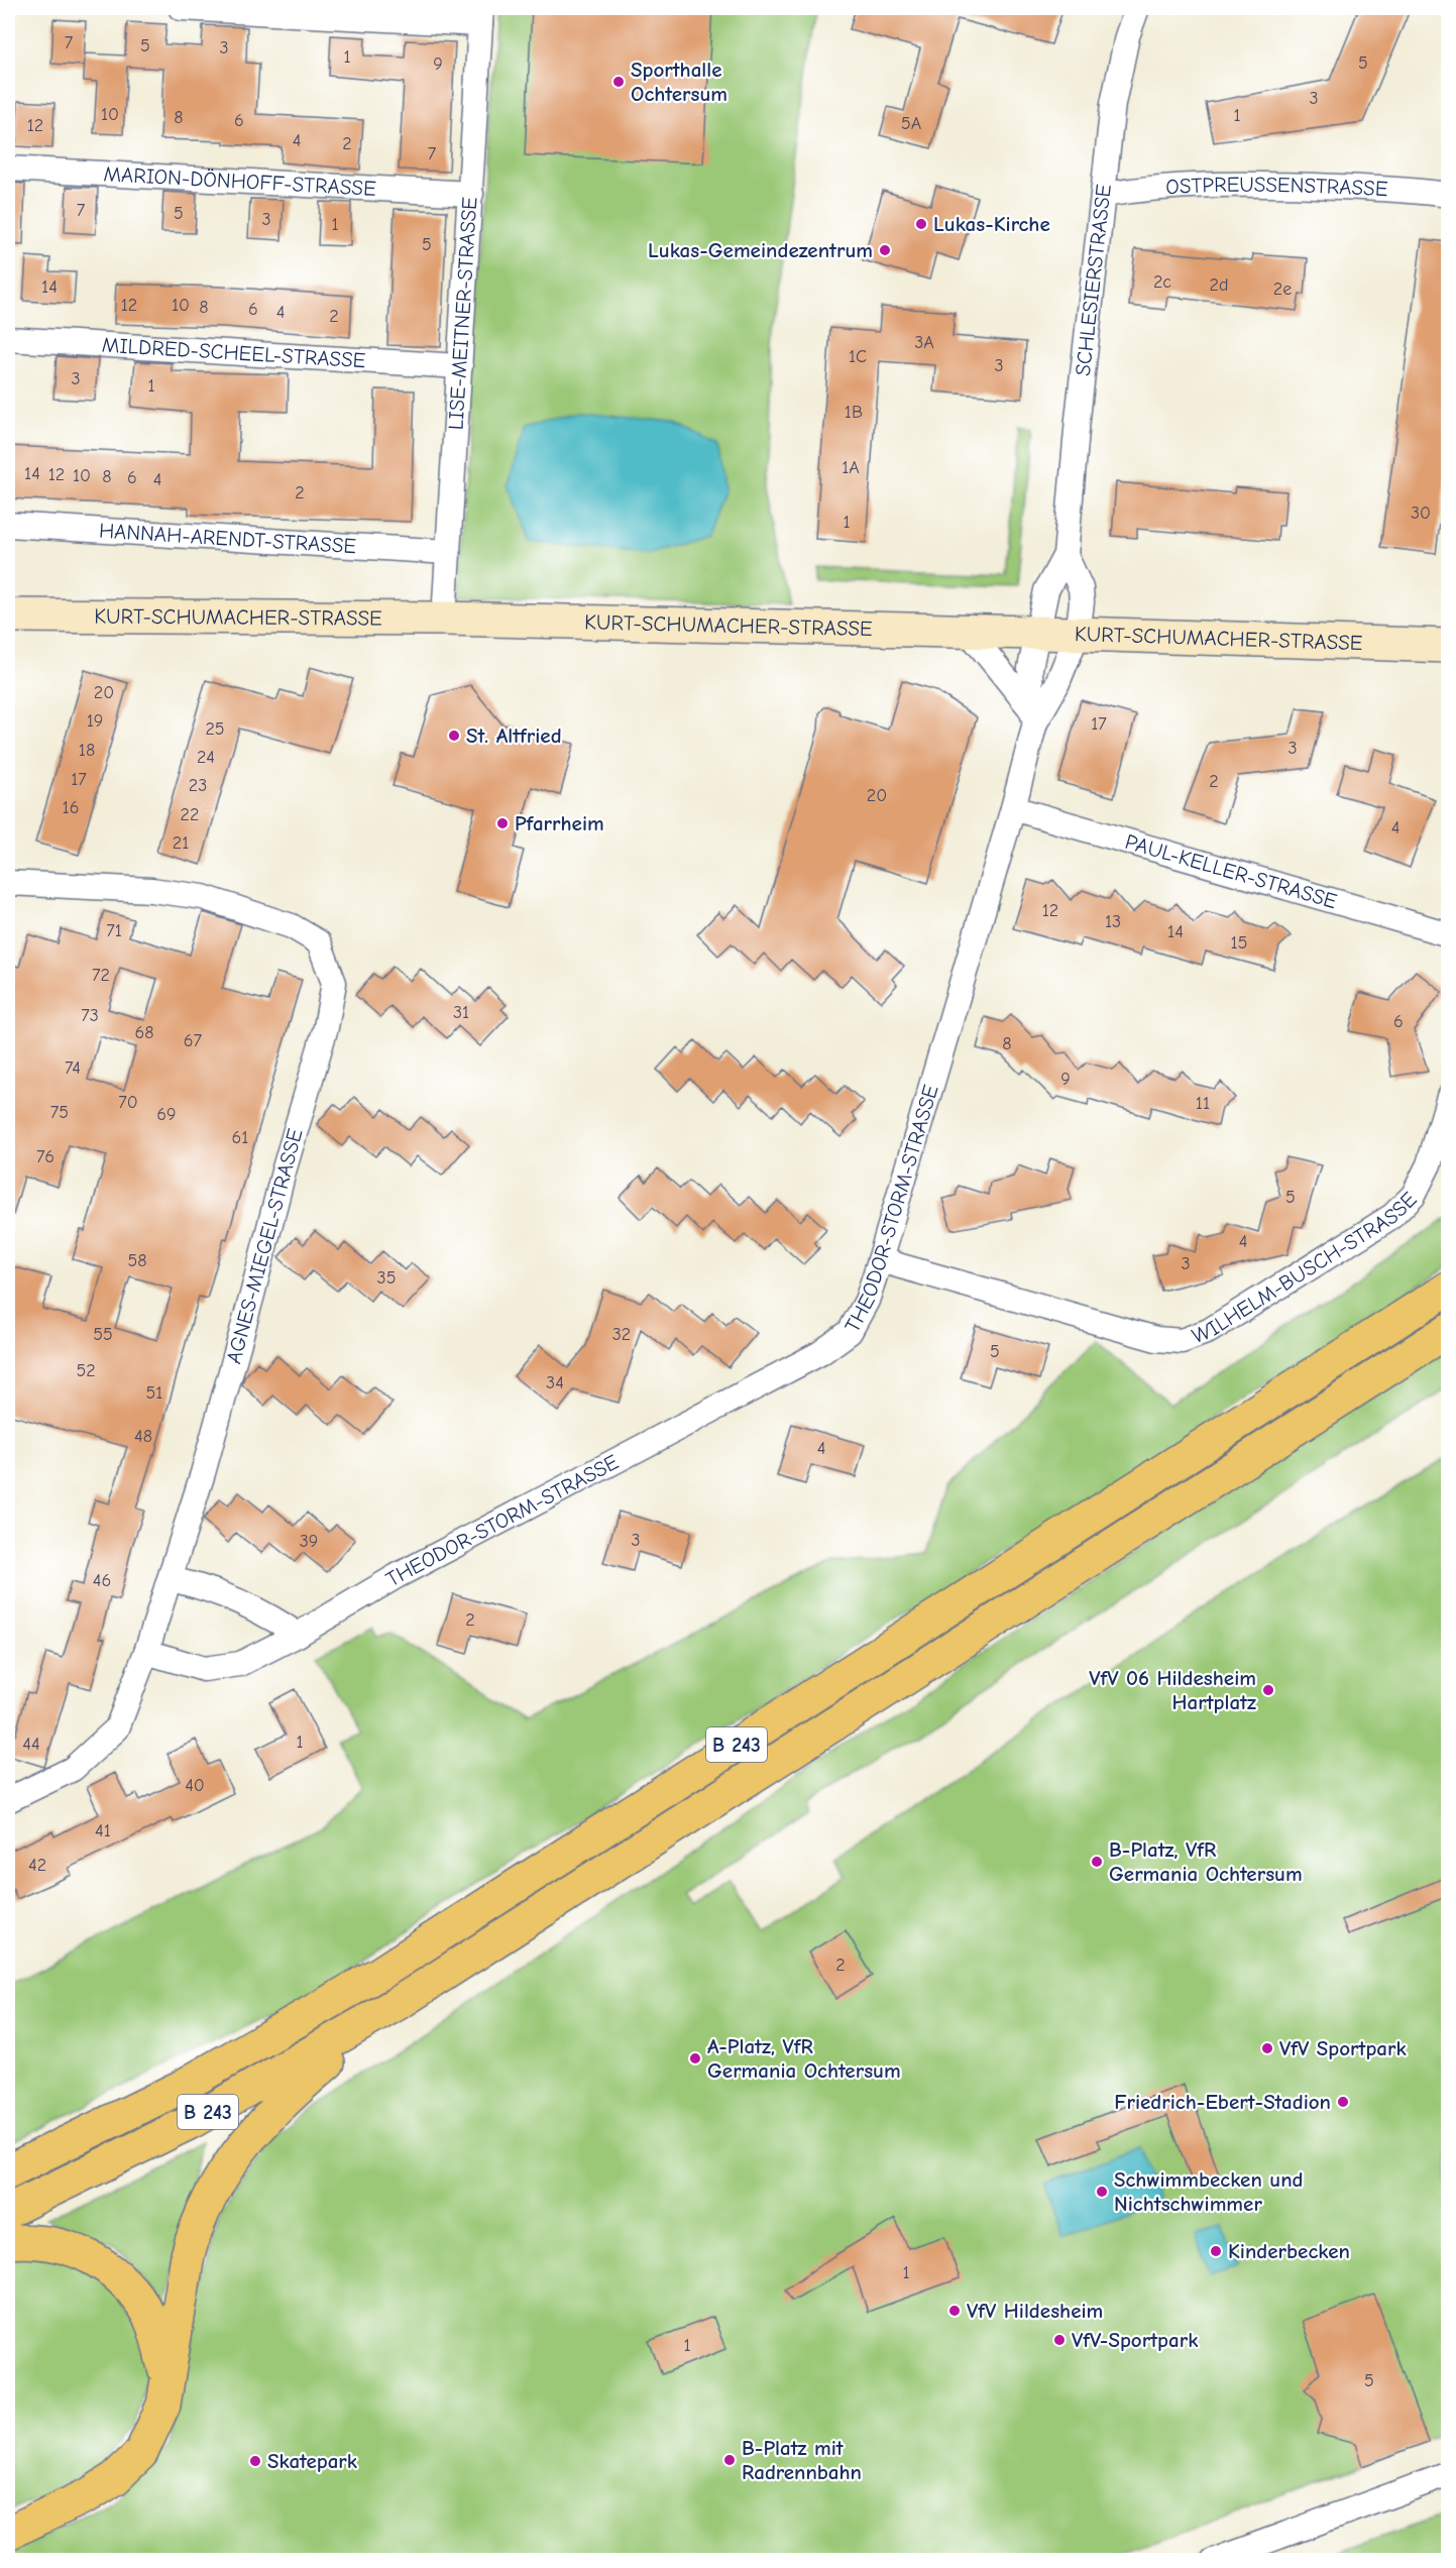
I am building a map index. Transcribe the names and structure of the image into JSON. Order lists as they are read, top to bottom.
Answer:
{
  "streets": {
    "highway": ["B 243"],
    "main road": ["KURT-SCHUMACHER-STRASSE"],
    "street": [
      "MARION-DÖNHOFF-STRASSE",
      "OSTPREUSSENSTRASSE",
      "SCHLESIERSTRASSE",
      "LISE-MEITNER-STRASSE",
      "MILDRED-SCHEEL-STRASSE",
      "HANNAH-ARENDT-STRASSE",
      "PAUL-KELLER-STRASSE",
      "THEODOR-STORM-STRASSE",
      "AGNES-MIEGEL-STRASSE",
      "WILHELM-BUSCH-STRASSE"
    ]
  },
  "crossings": [
    ["MARION-DÖNHOFF-STRASSE", "LISE-MEITNER-STRASSE"],
    ["OSTPREUSSENSTRASSE", "SCHLESIERSTRASSE"],
    ["SCHLESIERSTRASSE", "KURT-SCHUMACHER-STRASSE"],
    ["SCHLESIERSTRASSE", "THEODOR-STORM-STRASSE"],
    ["LISE-MEITNER-STRASSE", "MILDRED-SCHEEL-STRASSE"],
    ["LISE-MEITNER-STRASSE", "HANNAH-ARENDT-STRASSE"],
    ["LISE-MEITNER-STRASSE", "KURT-SCHUMACHER-STRASSE"],
    ["KURT-SCHUMACHER-STRASSE", "THEODOR-STORM-STRASSE"],
    ["PAUL-KELLER-STRASSE", "THEODOR-STORM-STRASSE"],
    ["THEODOR-STORM-STRASSE", "AGNES-MIEGEL-STRASSE"],
    ["THEODOR-STORM-STRASSE", "WILHELM-BUSCH-STRASSE"]
  ],
  "places": [
    "Sporthalle Ochtersum",
    "Lukas-Kirche",
    "Lukas-Gemeindezentrum",
    "St. Altfried",
    "Pfarrheim",
    "VfV 06 Hildesheim Hartplatz",
    "B-Platz, VfR Germania Ochtersum",
    "VfV Sportpark",
    "A-Platz, VfR Germania Ochtersum",
    "Friedrich-Ebert-Stadion",
    "Schwimmbecken und Nichtschwimmer",
    "Kinderbecken",
    "VfV Hildesheim",
    "VfV-Sportpark",
    "B-Platz mit Radrennbahn",
    "Skatepark"
  ],
  "house_numbers": [
    "7",
    "5",
    "3",
    "1",
    "5",
    "9",
    "3",
    "10",
    "1",
    "8",
    "6",
    "5A",
    "12",
    "4",
    "2",
    "7",
    "7",
    "5",
    "3",
    "1",
    "5",
    "2c",
    "2d",
    "14",
    "2e",
    "12",
    "10",
    "8",
    "6",
    "4",
    "2",
    "3A",
    "1C",
    "3",
    "3",
    "1",
    "1B",
    "1A",
    "14",
    "12",
    "10",
    "8",
    "6",
    "4",
    "2",
    "30",
    "1",
    "20",
    "19",
    "17",
    "25",
    "3",
    "18",
    "24",
    "17",
    "2",
    "23",
    "20",
    "16",
    "22",
    "4",
    "21",
    "12",
    "13",
    "71",
    "14",
    "15",
    "72",
    "31",
    "73",
    "6",
    "68",
    "67",
    "8",
    "74",
    "9",
    "70",
    "11",
    "75",
    "69",
    "61",
    "76",
    "5",
    "4",
    "58",
    "3",
    "35",
    "55",
    "32",
    "5",
    "52",
    "34",
    "51",
    "48",
    "4",
    "3",
    "39",
    "46",
    "2",
    "1",
    "44",
    "40",
    "41",
    "42",
    "2",
    "1",
    "1",
    "5"
  ]
}
